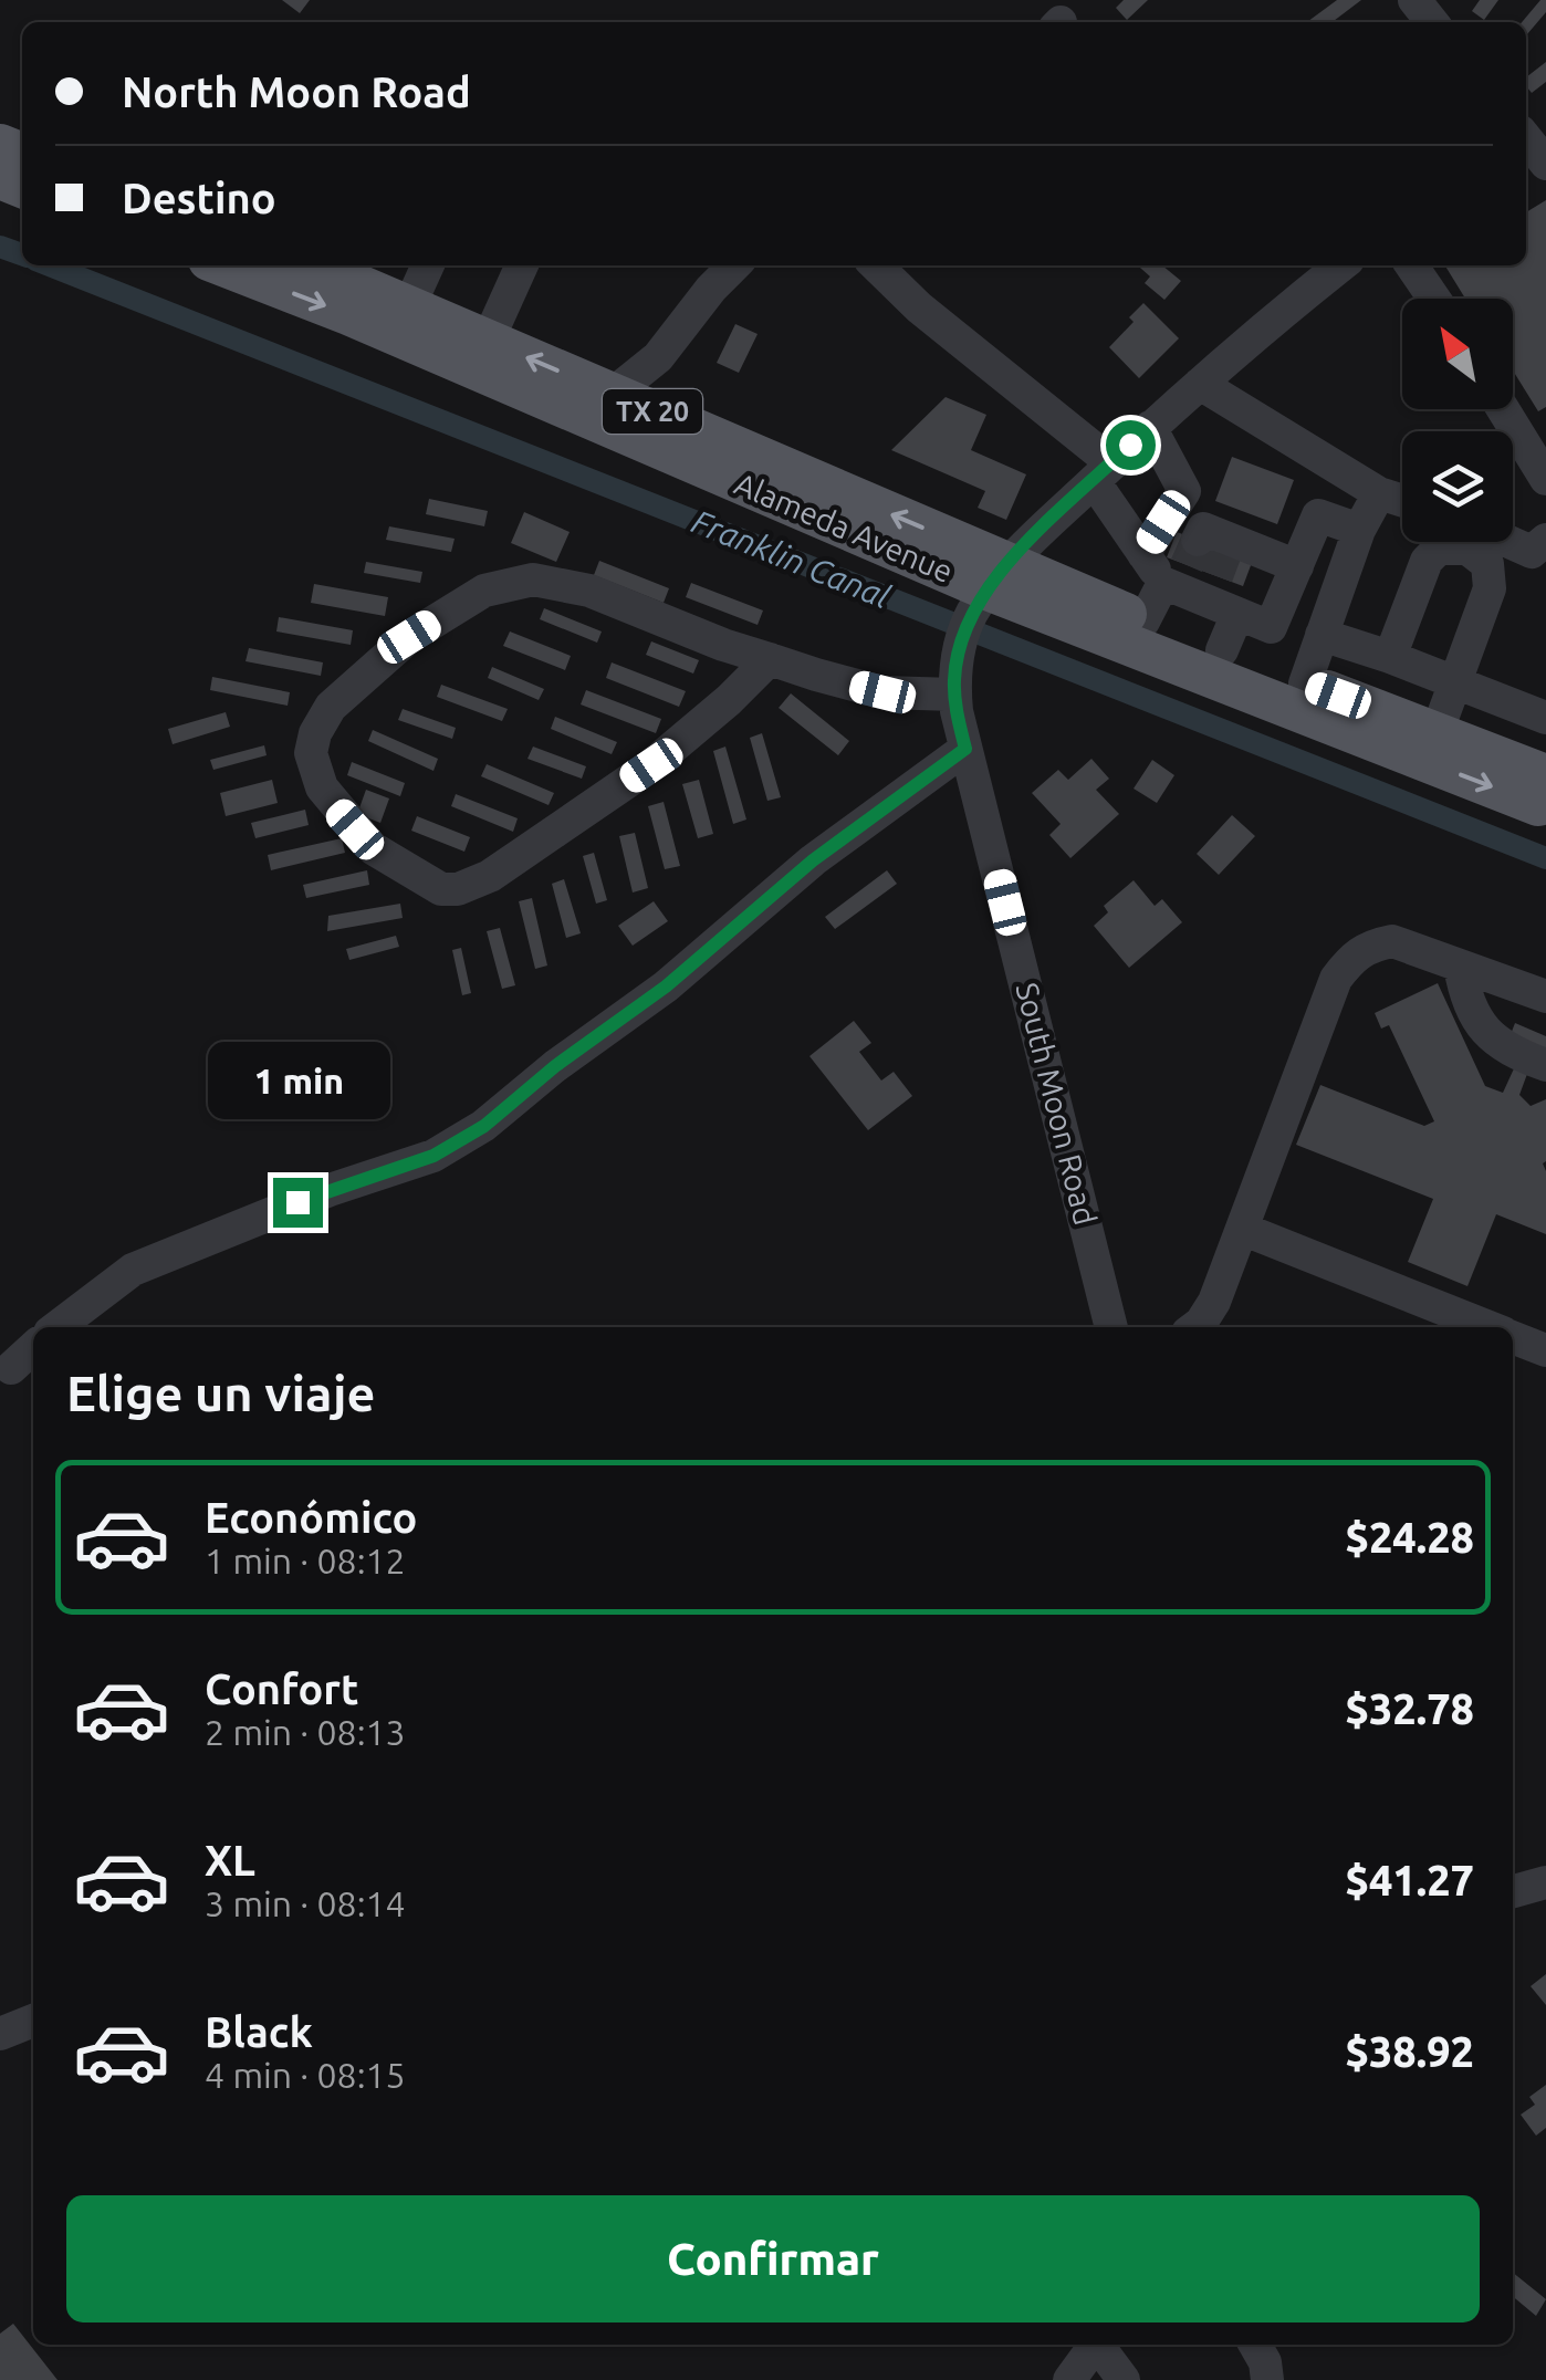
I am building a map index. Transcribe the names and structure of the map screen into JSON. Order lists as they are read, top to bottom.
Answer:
{
  "streets": {
    "main road": ["TX 20", "Alameda Avenue"],
    "street": ["South Moon Road"]
  },
  "crossings": [
    ["Alameda Avenue", "South Moon Road"]
  ],
  "water": ["Franklin Canal"],
  "north": "top left",
  "page": {
    "banner": ["North Moon Road", "Destino"],
    "bubble": "1 min",
    "heading": "Elige un viaje",
    "list": [
      {
        "name": "Económico",
        "note": "1 min · 08:12",
        "value": "$24.28"
      },
      {
        "name": "Confort",
        "note": "2 min · 08:13",
        "value": "$32.78"
      },
      {
        "name": "XL",
        "note": "3 min · 08:14",
        "value": "$41.27"
      },
      {
        "name": "Black",
        "note": "4 min · 08:15",
        "value": "$38.92"
      }
    ],
    "buttons": "Confirmar"
  }
}
